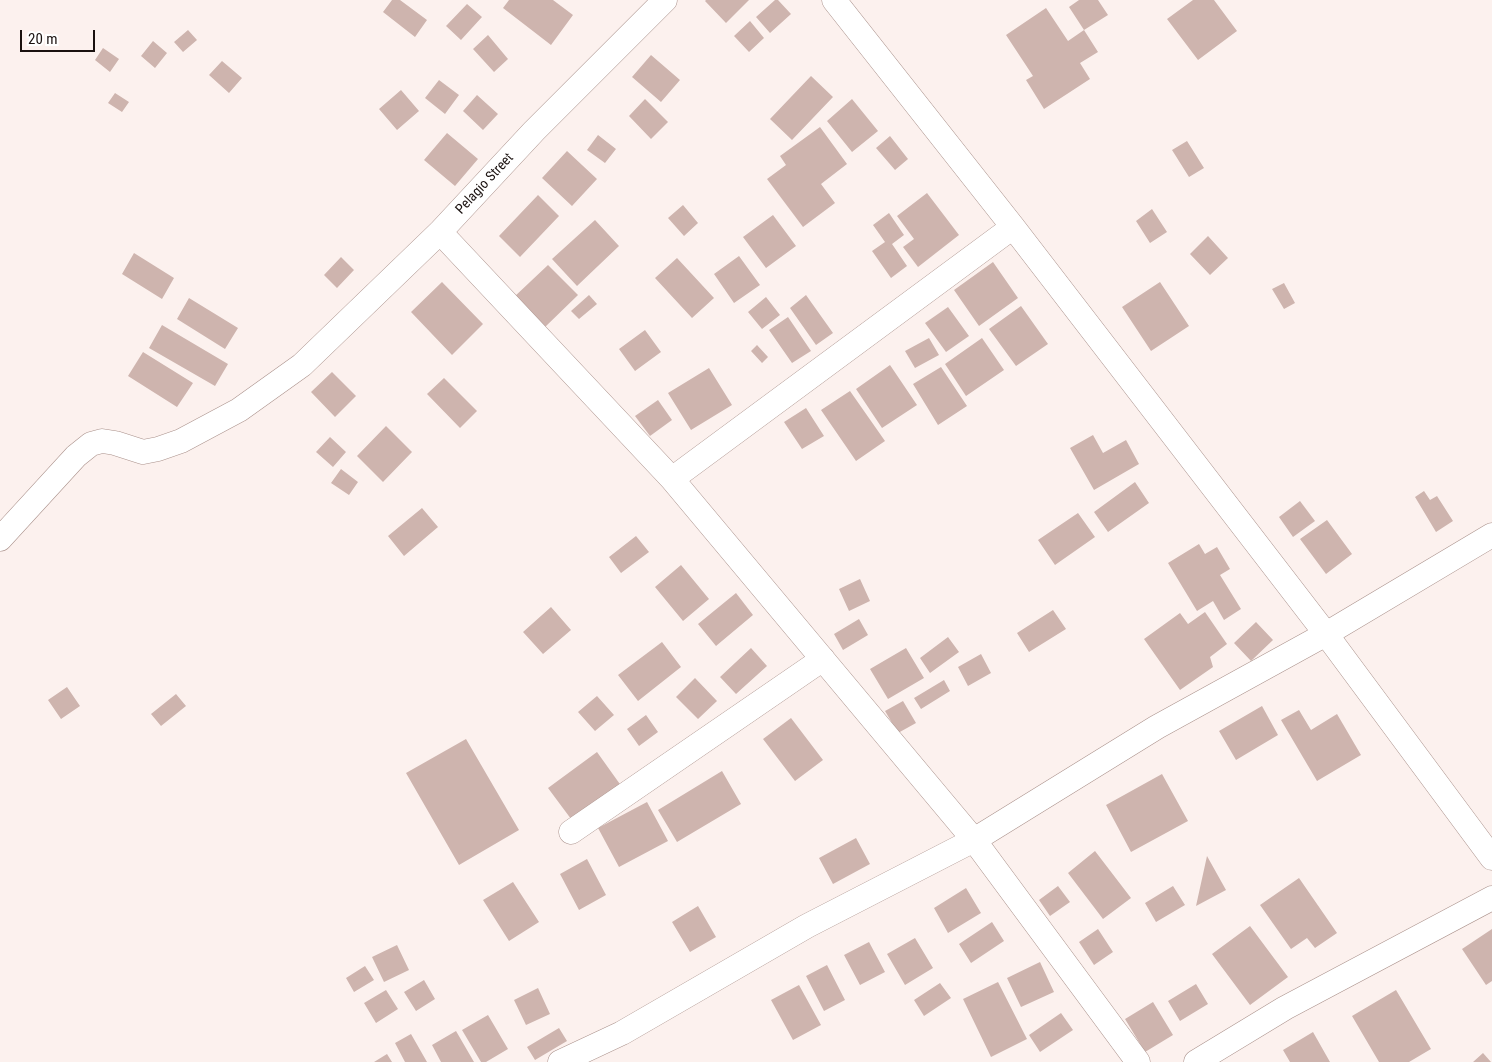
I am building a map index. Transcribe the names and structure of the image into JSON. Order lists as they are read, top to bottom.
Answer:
{
  "streets": {
    "street": ["Pelagio Street"]
  },
  "scale_bar": "20 m"
}
